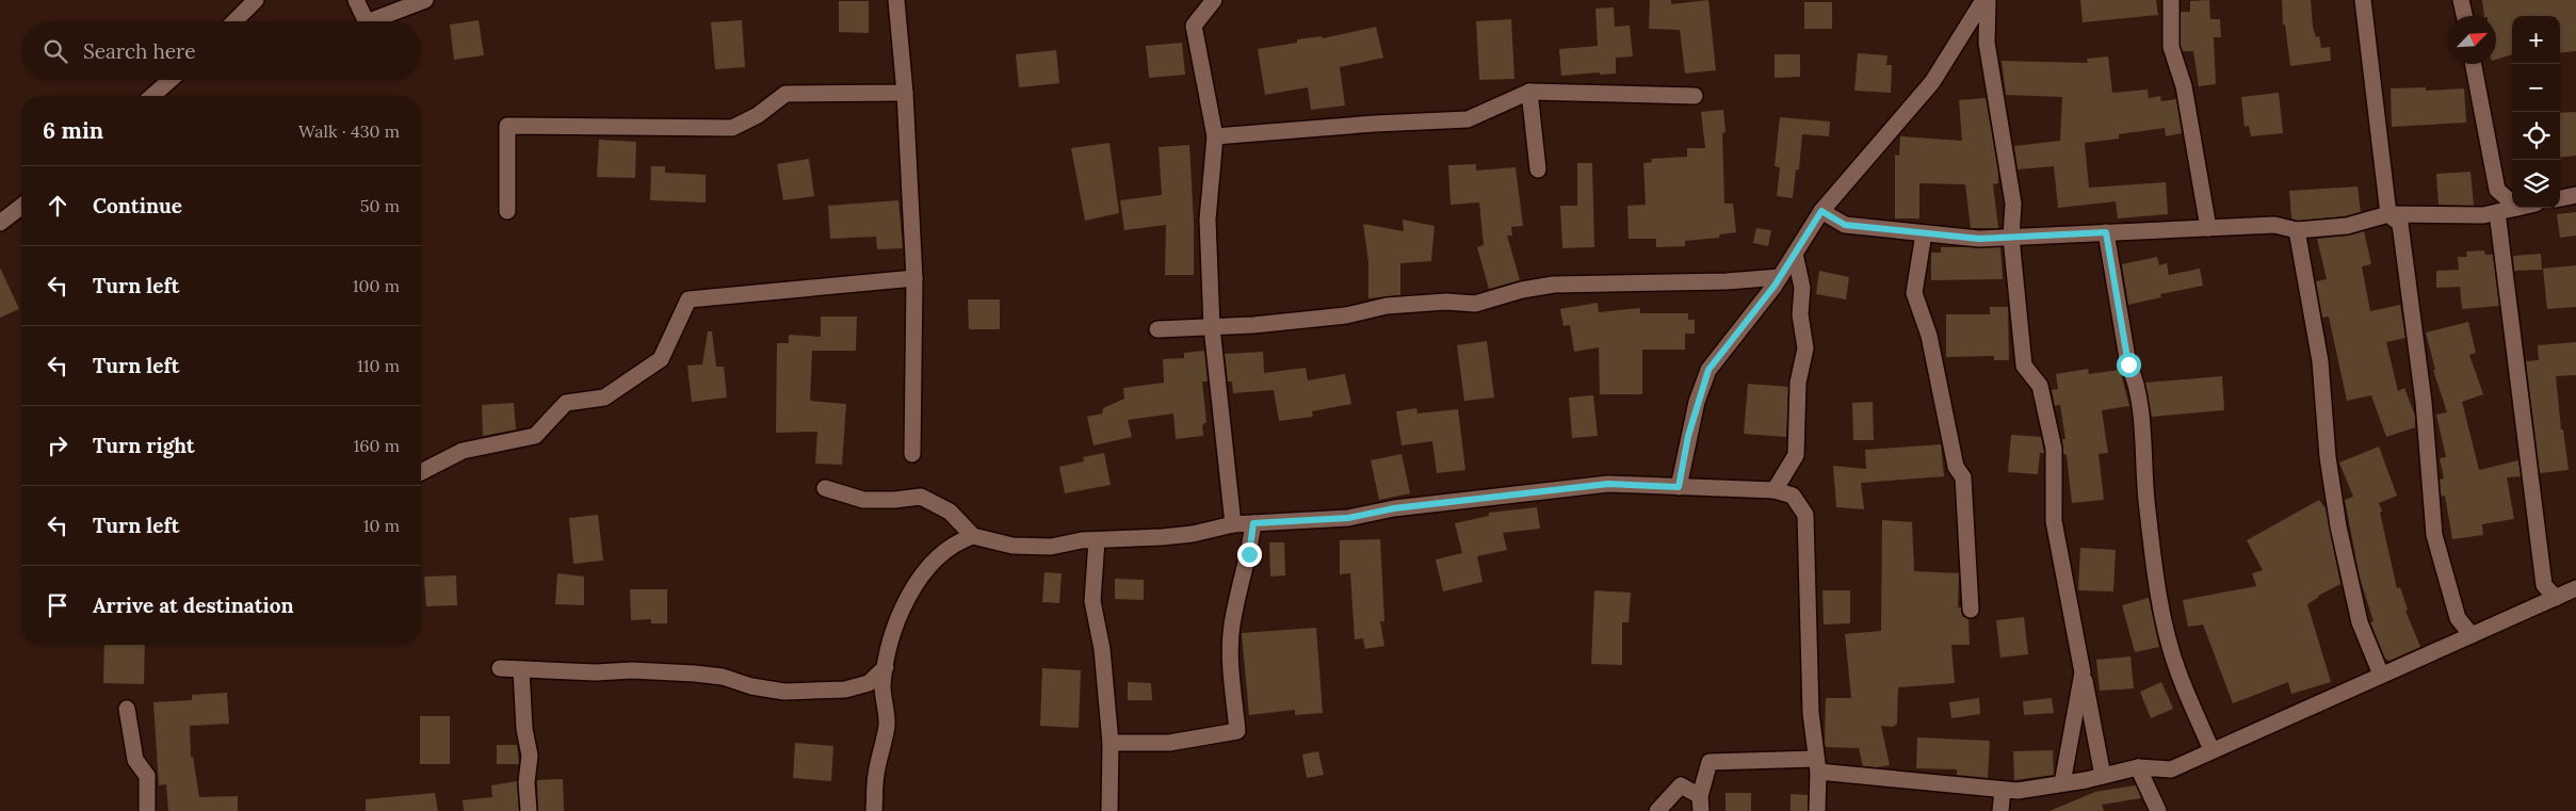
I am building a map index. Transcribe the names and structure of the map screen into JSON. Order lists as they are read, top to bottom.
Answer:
{
  "north": "top right",
  "page": {
    "map_buttons": ["+", "−"],
    "search": "Search here",
    "heading": ["6 min", "Walk · 430 m"],
    "list": [
      ["Continue", "50 m"],
      ["Turn left", "100 m"],
      ["Turn left", "110 m"],
      ["Turn right", "160 m"],
      ["Turn left", "10 m"],
      "Arrive at destination"
    ]
  }
}
